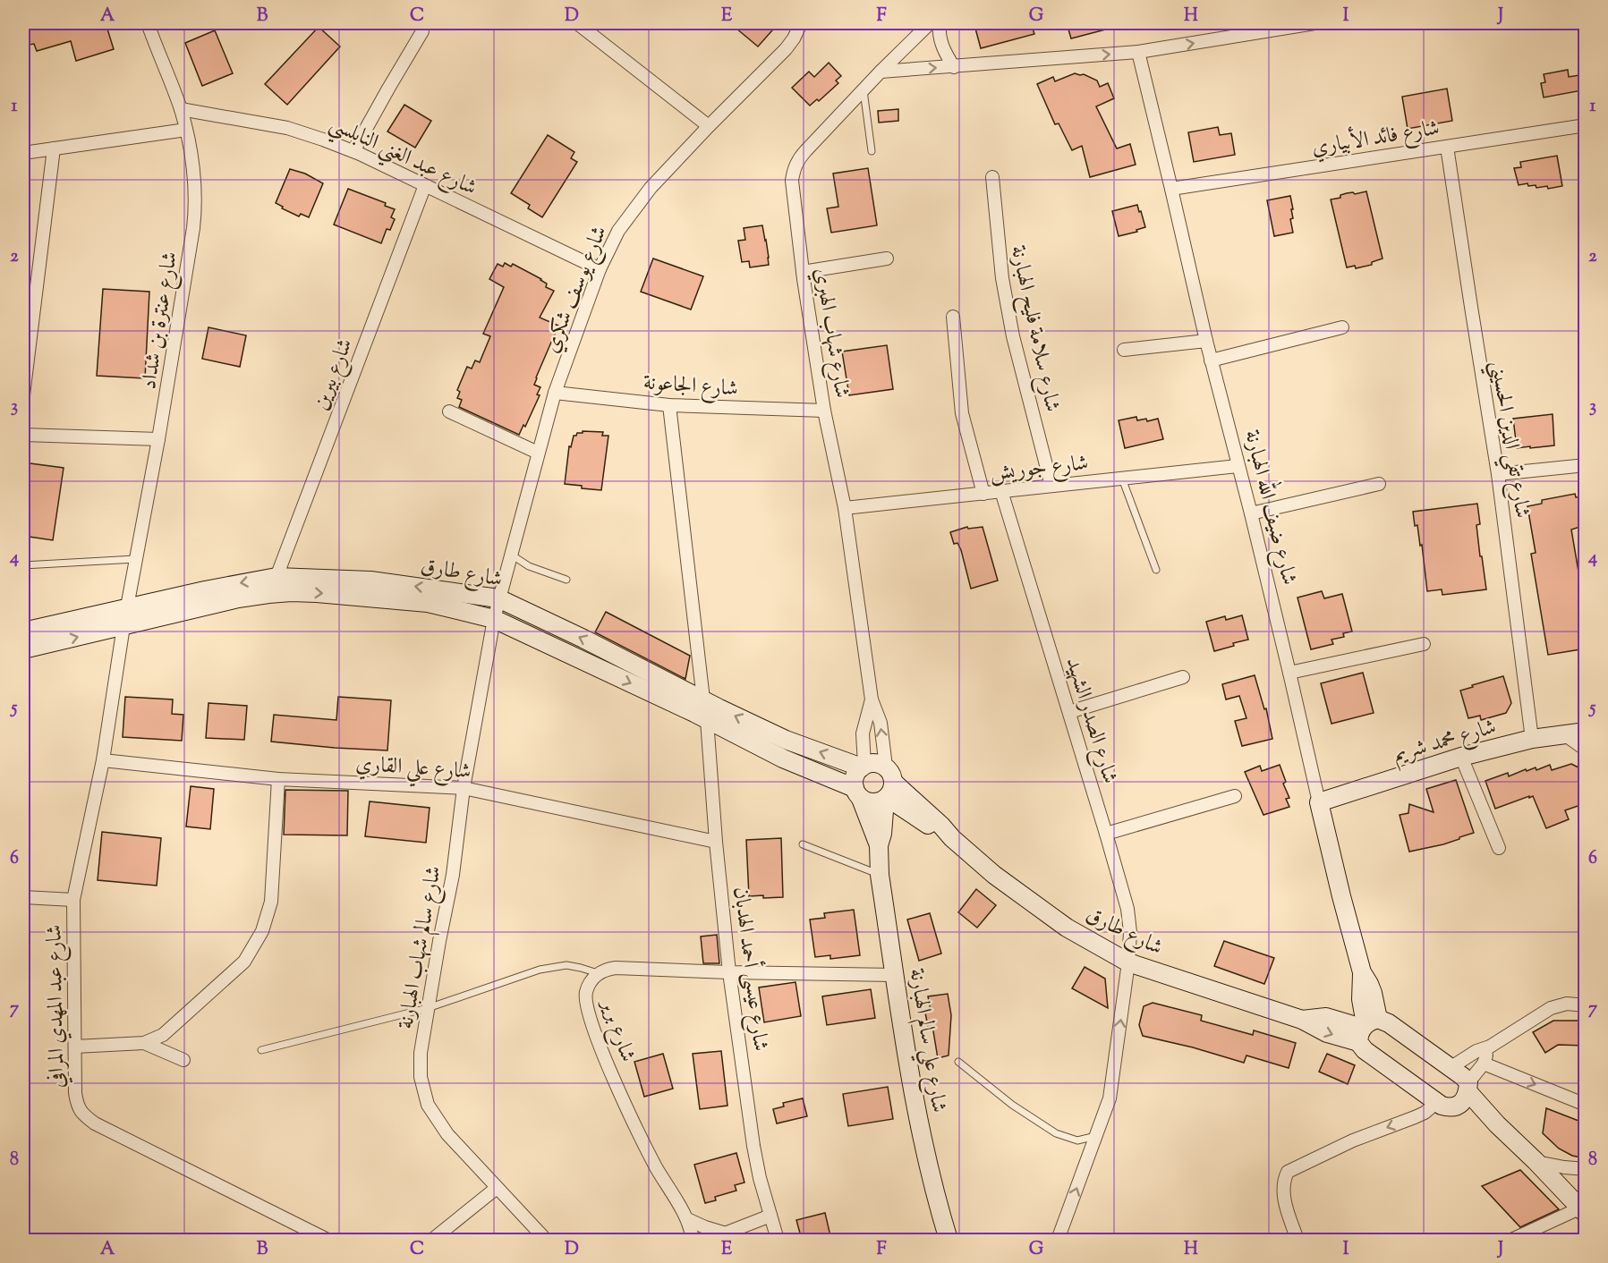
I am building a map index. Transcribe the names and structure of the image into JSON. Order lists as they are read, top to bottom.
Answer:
{
  "streets": {
    "street": [
      "شارع فائد الأبياري",
      "شارع عبد الغني النابلسي",
      "شارع يوسف شكري",
      "شارع عنترة بن شداد",
      "شارع سلامة فليح الهبارنة",
      "شارع شهاب الهبري",
      "شارع بيرين",
      "شارع الجاعونة",
      "شارع تقي الدين الحسيني",
      "شارع جوريش",
      "شارع ضيف الله الهبارنة",
      "شارع طارق",
      "شارع الصدر الشهيد",
      "شارع محمد شريم",
      "شارع علي القاري",
      "شارع سالم شهاب الهبارنة",
      "شارع عيسى أحمد الهدبان",
      "شارع عبد المهدي المرافي",
      "شارع برير",
      "شارع علي سالم الهبارنة"
    ]
  },
  "crossings": [
    ["شارع فائد الأبياري", "شارع تقي الدين الحسيني"],
    ["شارع فائد الأبياري", "شارع ضيف الله الهبارنة"],
    ["شارع عبد الغني النابلسي", "شارع يوسف شكري"],
    ["شارع عبد الغني النابلسي", "شارع عنترة بن شداد"],
    ["شارع عبد الغني النابلسي", "شارع بيرين"],
    ["شارع يوسف شكري", "شارع الجاعونة"],
    ["شارع يوسف شكري", "شارع طارق"],
    ["شارع يوسف شكري", "شارع سالم شهاب الهبارنة"],
    ["شارع عنترة بن شداد", "شارع طارق"],
    ["شارع عنترة بن شداد", "شارع عبد المهدي المرافي"],
    ["شارع سلامة فليح الهبارنة", "شارع جوريش"],
    ["شارع شهاب الهبري", "شارع الجاعونة"],
    ["شارع شهاب الهبري", "شارع جوريش"],
    ["شارع شهاب الهبري", "شارع طارق"],
    ["شارع شهاب الهبري", "شارع علي سالم الهبارنة"],
    ["شارع بيرين", "شارع طارق"],
    ["شارع الجاعونة", "شارع عيسى أحمد الهدبان"],
    ["شارع تقي الدين الحسيني", "شارع محمد شريم"],
    ["شارع جوريش", "شارع ضيف الله الهبارنة"],
    ["شارع جوريش", "شارع الصدر الشهيد"],
    ["شارع ضيف الله الهبارنة", "شارع طارق"],
    ["شارع ضيف الله الهبارنة", "شارع محمد شريم"],
    ["شارع طارق", "شارع الصدر الشهيد"],
    ["شارع طارق", "شارع سالم شهاب الهبارنة"],
    ["شارع طارق", "شارع عيسى أحمد الهدبان"],
    ["شارع طارق", "شارع عبد المهدي المرافي"],
    ["شارع طارق", "شارع علي سالم الهبارنة"],
    ["شارع علي القاري", "شارع سالم شهاب الهبارنة"],
    ["شارع علي القاري", "شارع عيسى أحمد الهدبان"],
    ["شارع علي القاري", "شارع عبد المهدي المرافي"],
    ["شارع عيسى أحمد الهدبان", "شارع برير"],
    ["شارع برير", "شارع علي سالم الهبارنة"]
  ],
  "one_way": ["شارع الصدر الشهيد"],
  "grid": {
    "columns": [
      "A",
      "B",
      "C",
      "D",
      "E",
      "F",
      "G",
      "H",
      "I",
      "J"
    ],
    "rows": [
      "1",
      "2",
      "3",
      "4",
      "5",
      "6",
      "7",
      "8"
    ]
  }
}
